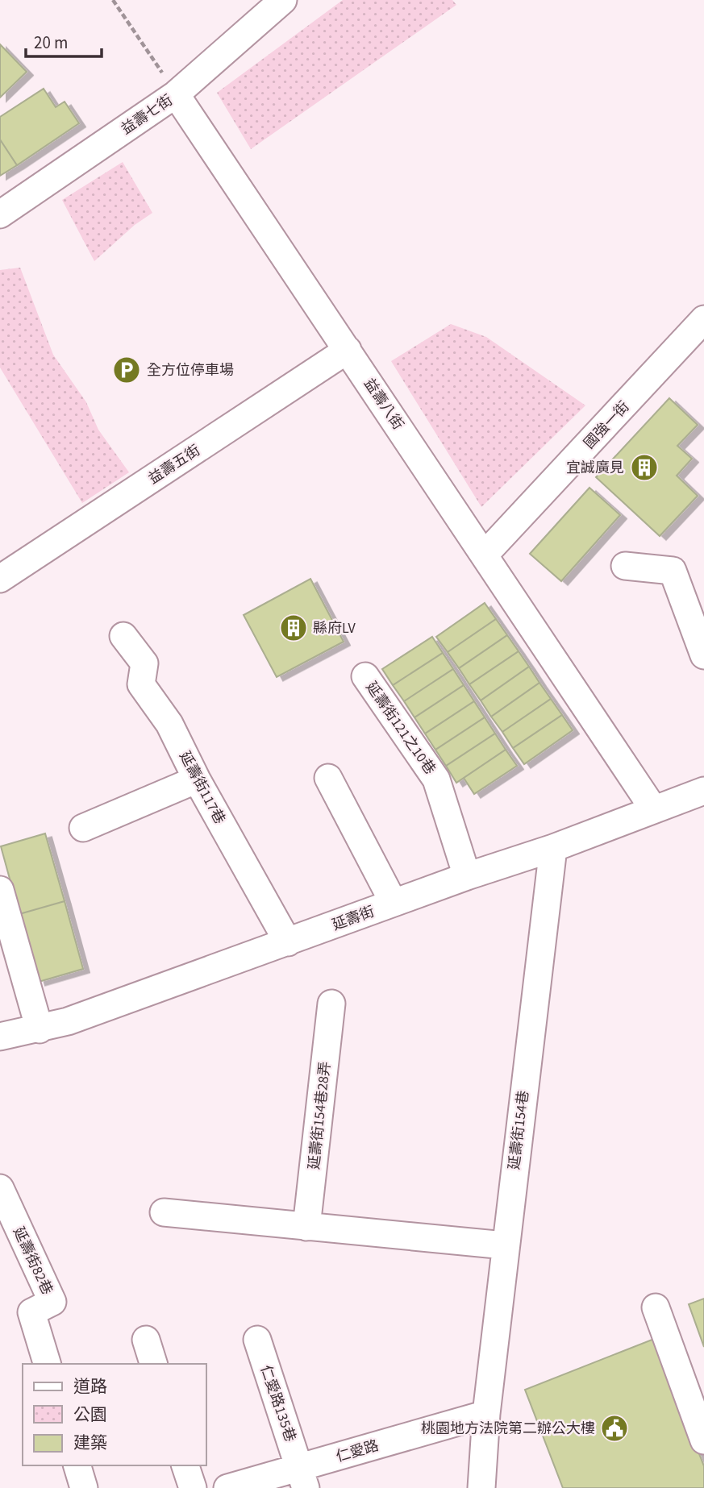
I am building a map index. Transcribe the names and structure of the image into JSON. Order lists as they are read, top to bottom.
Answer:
{
  "streets": {
    "street": [
      "益壽七街",
      "益壽八街",
      "國強一街",
      "益壽五街",
      "延壽街121之10巷",
      "延壽街117巷",
      "延壽街",
      "延壽街154巷28弄",
      "延壽街154巷",
      "延壽街82巷",
      "仁愛路135巷",
      "仁愛路"
    ]
  },
  "crossings": [
    ["益壽七街", "益壽八街"],
    ["益壽八街", "國強一街"],
    ["益壽八街", "益壽五街"],
    ["益壽八街", "延壽街"],
    ["延壽街121之10巷", "延壽街"],
    ["延壽街117巷", "延壽街"],
    ["延壽街", "延壽街154巷"],
    ["延壽街154巷", "仁愛路"],
    ["仁愛路135巷", "仁愛路"]
  ],
  "places": {
    "parking": ["全方位停車場"],
    "building": ["宜誠廣見", "縣府LV"],
    "public building": ["桃園地方法院第二辦公大樓"]
  },
  "legend": ["道路", "公園", "建築"],
  "scale_bar": "20 m"
}
